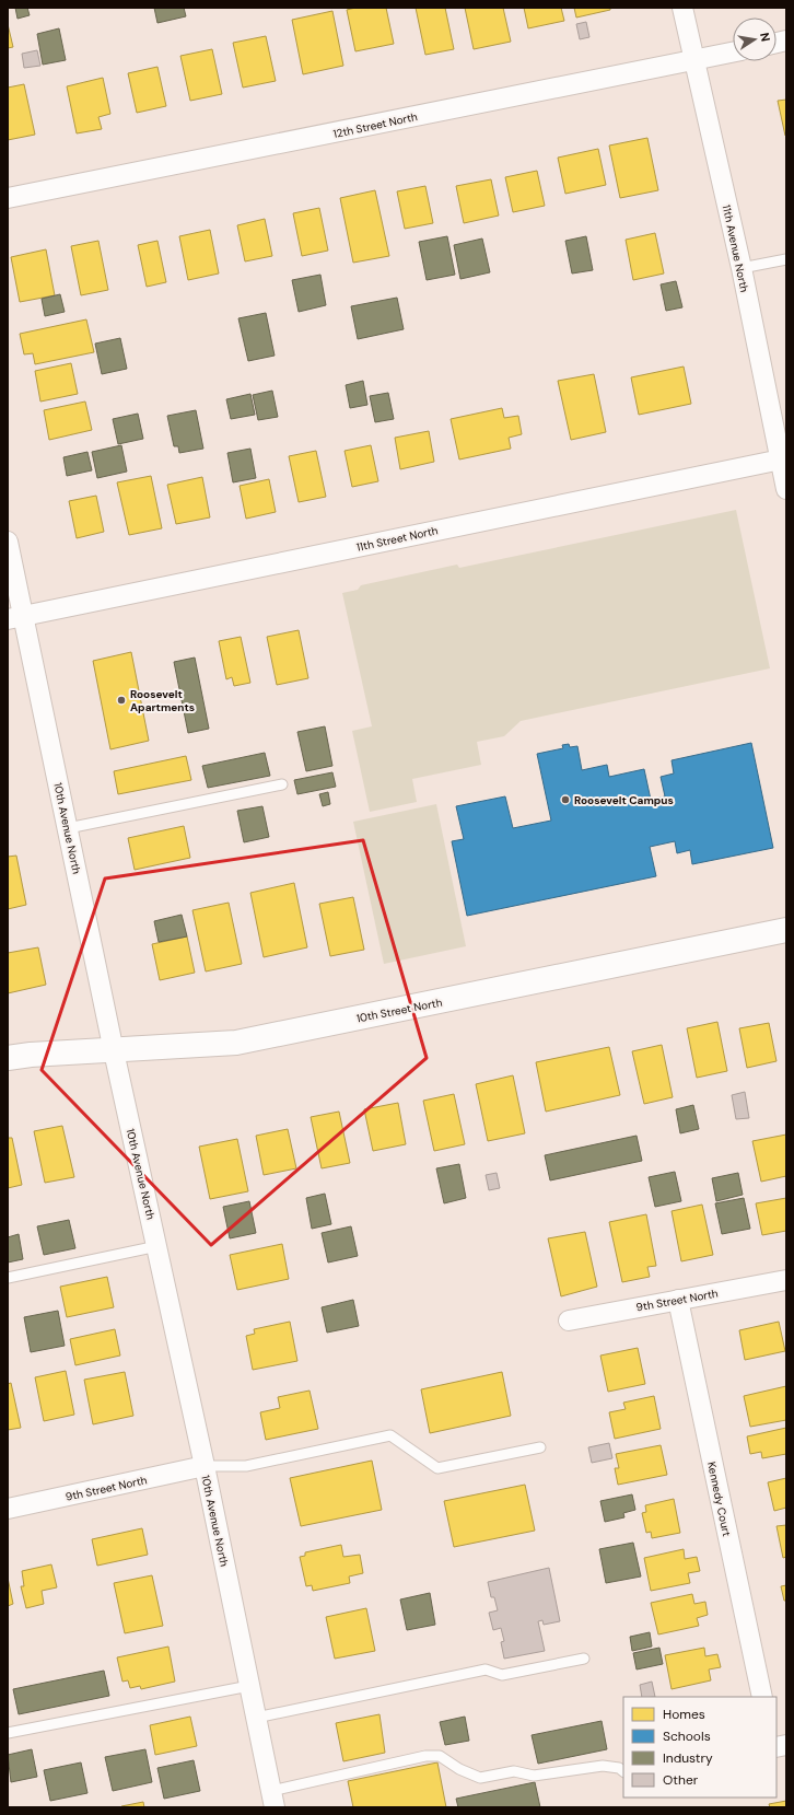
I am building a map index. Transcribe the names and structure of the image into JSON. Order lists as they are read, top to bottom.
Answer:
{
  "streets": {
    "main road": ["10th Street North"],
    "street": [
      "12th Street North",
      "11th Avenue North",
      "11th Street North",
      "10th Avenue North",
      "9th Street North",
      "Kennedy Court"
    ]
  },
  "crossings": [
    ["12th Street North", "11th Avenue North"],
    ["11th Avenue North", "11th Street North"],
    ["11th Street North", "10th Avenue North"],
    ["10th Avenue North", "10th Street North"],
    ["10th Avenue North", "9th Street North"],
    ["9th Street North", "Kennedy Court"]
  ],
  "places": ["Roosevelt Apartments", "Roosevelt Campus"],
  "legend": [
    "Homes",
    "Schools",
    "Industry",
    "Other"
  ],
  "north": "right"
}
